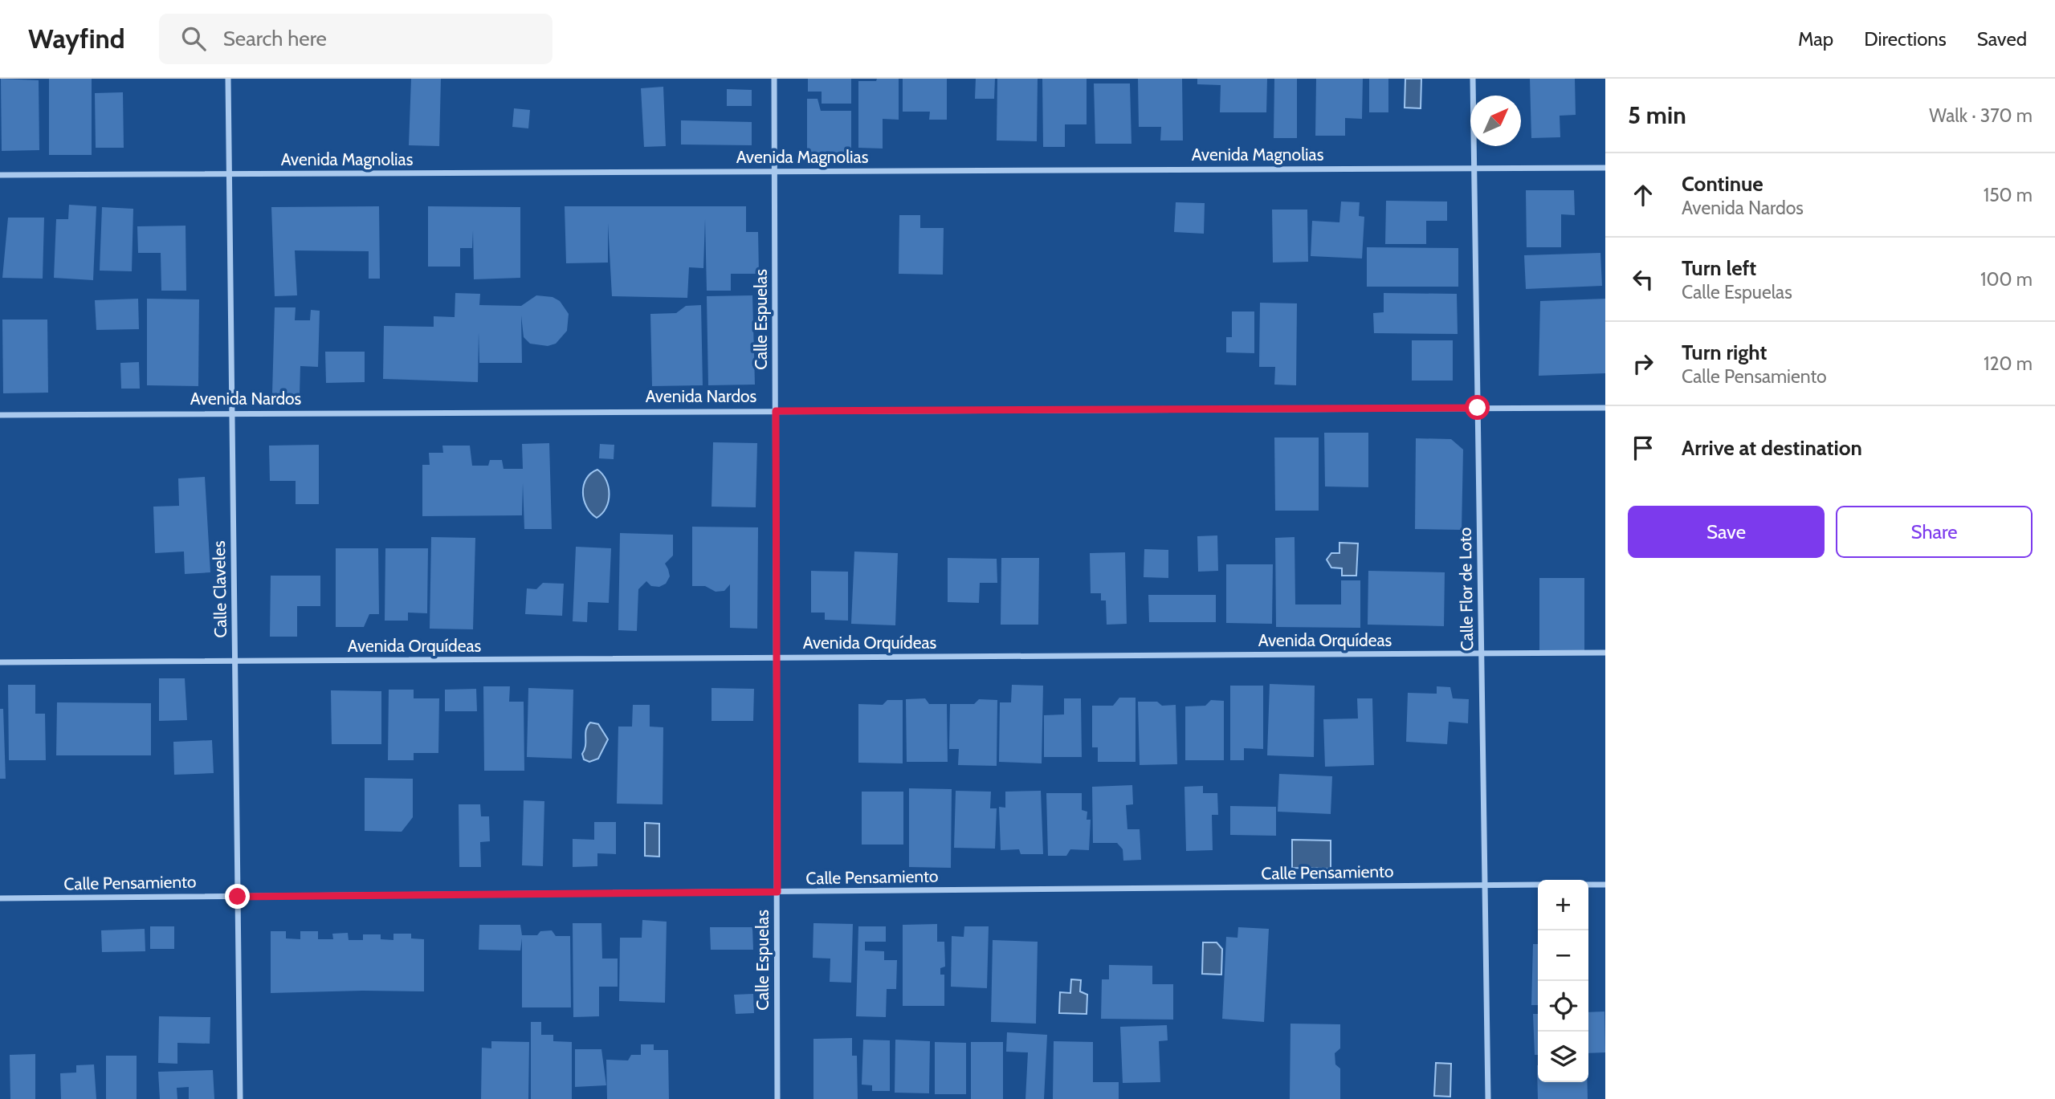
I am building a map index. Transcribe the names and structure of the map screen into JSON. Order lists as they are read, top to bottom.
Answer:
{
  "streets": {
    "street": [
      "Avenida Magnolias",
      "Calle Espuelas",
      "Avenida Nardos",
      "Calle Claveles",
      "Calle Flor de Loto",
      "Avenida Orquídeas",
      "Calle Pensamiento"
    ]
  },
  "crossings": [
    ["Avenida Magnolias", "Calle Espuelas"],
    ["Avenida Magnolias", "Calle Claveles"],
    ["Avenida Magnolias", "Calle Flor de Loto"],
    ["Calle Espuelas", "Avenida Nardos"],
    ["Calle Espuelas", "Avenida Orquídeas"],
    ["Calle Espuelas", "Calle Pensamiento"],
    ["Avenida Nardos", "Calle Claveles"],
    ["Avenida Nardos", "Calle Flor de Loto"],
    ["Calle Claveles", "Avenida Orquídeas"],
    ["Calle Claveles", "Calle Pensamiento"],
    ["Calle Flor de Loto", "Avenida Orquídeas"],
    ["Calle Flor de Loto", "Calle Pensamiento"]
  ],
  "north": "top right",
  "page": {
    "header": "Wayfind",
    "search": "Search here",
    "nav": ["Map", "Directions", "Saved"],
    "heading": ["5 min", "Walk · 370 m"],
    "list": [
      ["Continue", "Avenida Nardos", "150 m"],
      ["Turn left", "Calle Espuelas", "100 m"],
      ["Turn right", "Calle Pensamiento", "120 m"],
      "Arrive at destination"
    ],
    "buttons": ["Save", "Share"],
    "map_buttons": ["+", "−"]
  }
}
